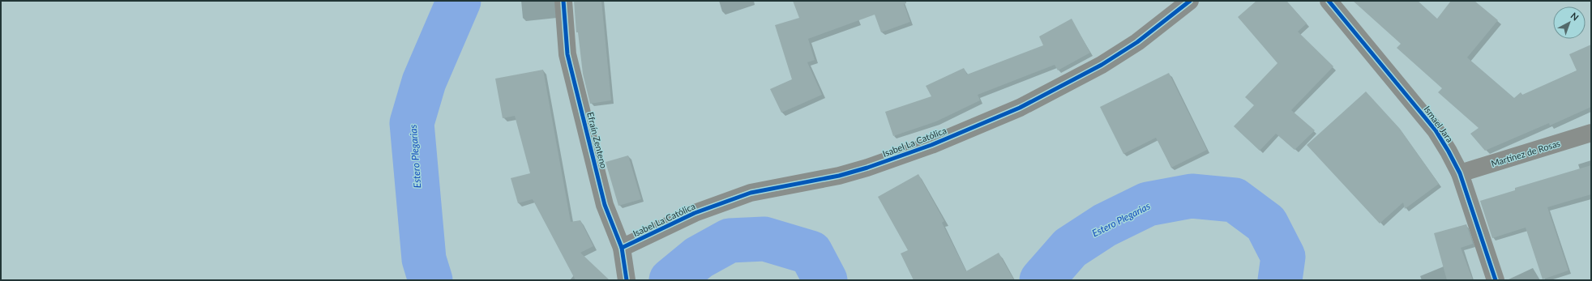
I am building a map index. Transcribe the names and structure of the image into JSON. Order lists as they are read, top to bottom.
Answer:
{
  "streets": {
    "street": [
      "Ismael Jara",
      "Efraín Zenteno",
      "Isabel La Católica",
      "Martínez de Rosas"
    ]
  },
  "crossings": [
    ["Ismael Jara", "Martínez de Rosas"],
    ["Efraín Zenteno", "Isabel La Católica"]
  ],
  "water": ["Estero Plegarias"],
  "north": "top right"
}
